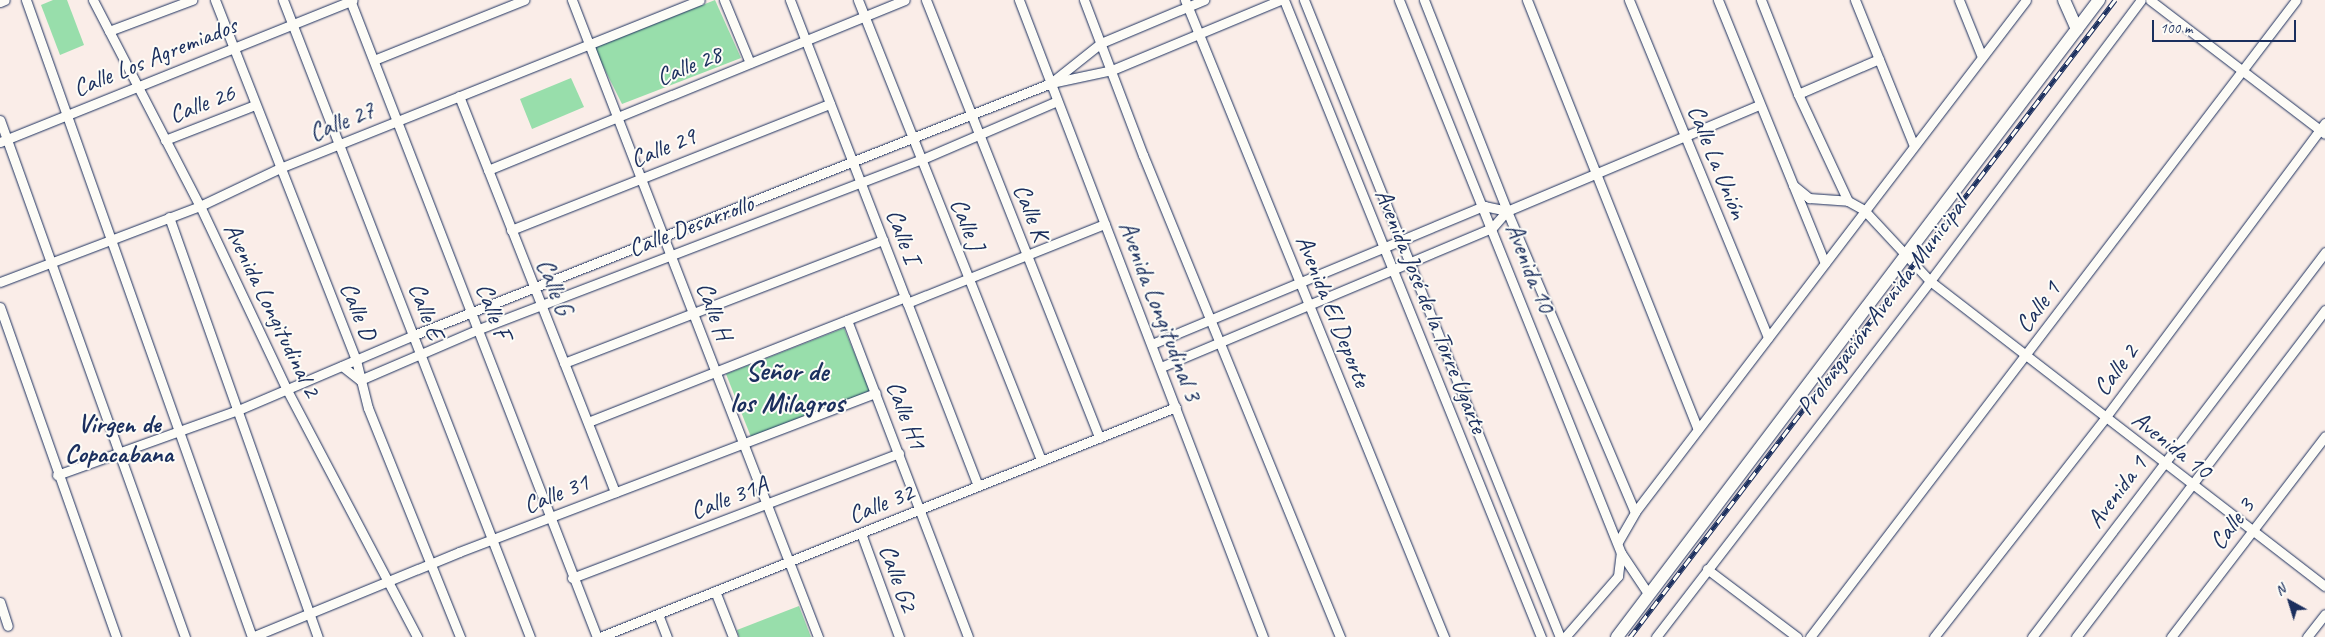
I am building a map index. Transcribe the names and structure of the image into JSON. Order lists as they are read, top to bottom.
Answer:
{
  "streets": {
    "main road": ["Prolongación Avenida Municipal"],
    "street": [
      "Calle Los Agremiados",
      "Calle 28",
      "Calle 26",
      "Calle 27",
      "Calle 29",
      "Calle La Unión",
      "Calle K",
      "Calle J",
      "Calle Desarrollo",
      "Calle I",
      "Avenida 10",
      "Calle G",
      "Calle 1",
      "Avenida Longitudinal 2",
      "Calle D",
      "Calle E",
      "Calle F",
      "Calle H",
      "Avenida Longitudinal 3",
      "Avenida El Deporte",
      "Avenida José de la Torre Ugarte",
      "Calle 2",
      "Calle H1",
      "Avenida 1",
      "Calle 31",
      "Calle 31A",
      "Calle 32",
      "Calle 3",
      "Calle G2"
    ]
  },
  "crossings": [
    ["Calle Los Agremiados", "Avenida Longitudinal 2"],
    ["Calle Los Agremiados", "Calle D"],
    ["Calle Los Agremiados", "Calle E"],
    ["Calle Los Agremiados", "Calle F"],
    ["Calle 28", "Calle J"],
    ["Calle 28", "Calle I"],
    ["Calle 28", "Calle G"],
    ["Calle 28", "Calle H"],
    ["Calle 26", "Avenida Longitudinal 2"],
    ["Calle 26", "Calle D"],
    ["Calle 27", "Calle G"],
    ["Calle 27", "Avenida Longitudinal 2"],
    ["Calle 27", "Calle D"],
    ["Calle 27", "Calle E"],
    ["Calle 27", "Calle F"],
    ["Calle 27", "Calle H"],
    ["Calle 29", "Calle I"],
    ["Calle 29", "Calle G"],
    ["Calle 29", "Calle H"],
    ["Calle K", "Calle Desarrollo"],
    ["Calle K", "Calle 32"],
    ["Calle J", "Calle Desarrollo"],
    ["Calle J", "Calle 32"],
    ["Calle Desarrollo", "Calle I"],
    ["Calle Desarrollo", "Calle G"],
    ["Calle Desarrollo", "Avenida Longitudinal 2"],
    ["Calle Desarrollo", "Calle D"],
    ["Calle Desarrollo", "Calle E"],
    ["Calle Desarrollo", "Calle F"],
    ["Calle Desarrollo", "Calle H"],
    ["Calle Desarrollo", "Avenida Longitudinal 3"],
    ["Calle Desarrollo", "Avenida El Deporte"],
    ["Calle I", "Calle 32"],
    ["Avenida 10", "Prolongación Avenida Municipal"],
    ["Avenida 10", "Calle 1"],
    ["Avenida 10", "Calle 2"],
    ["Avenida 10", "Avenida 1"],
    ["Avenida 10", "Calle 3"],
    ["Calle G", "Calle 31"],
    ["Avenida Longitudinal 2", "Calle 31"],
    ["Calle D", "Calle 31"],
    ["Calle E", "Calle 31"],
    ["Calle F", "Calle 31"],
    ["Calle F", "Calle 31A"],
    ["Calle F", "Calle 32"],
    ["Calle H", "Calle 31"],
    ["Calle H", "Calle 31A"],
    ["Calle H", "Calle 32"],
    ["Avenida Longitudinal 3", "Calle 32"],
    ["Calle H1", "Calle 31"],
    ["Calle H1", "Calle 31A"],
    ["Calle H1", "Calle 32"],
    ["Calle 32", "Calle G2"]
  ],
  "districts": ["Señor de los Milagros", "Virgen de Copacabana"],
  "scale_bar": "100 m",
  "north": "top left"
}
